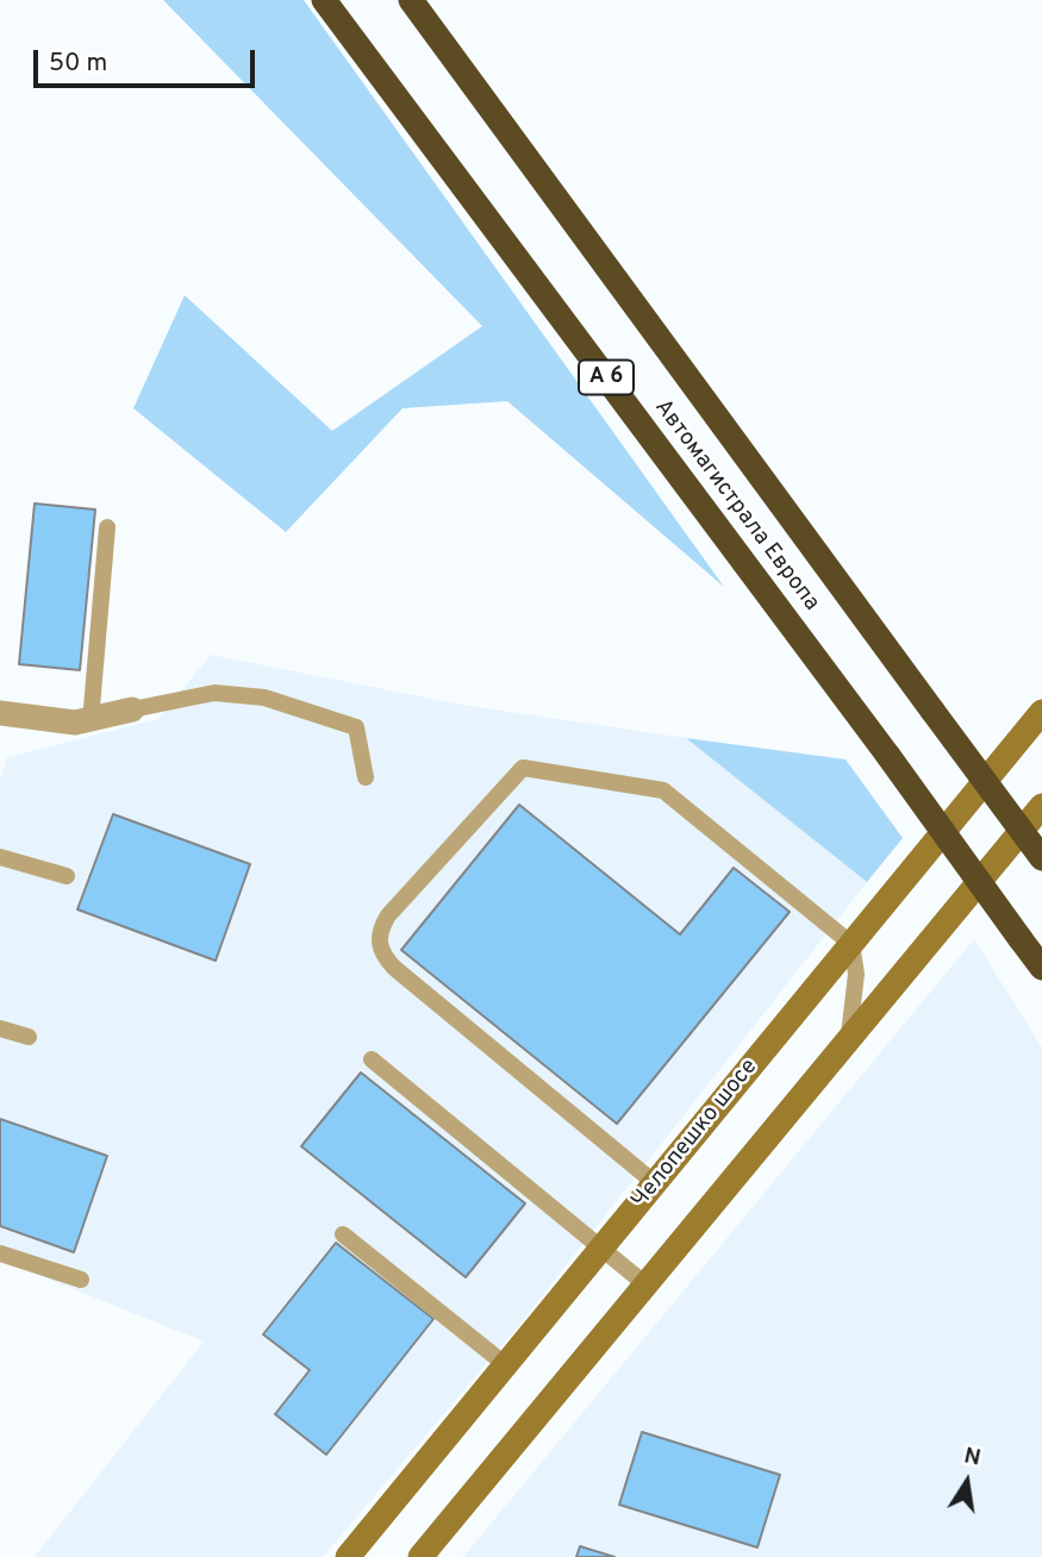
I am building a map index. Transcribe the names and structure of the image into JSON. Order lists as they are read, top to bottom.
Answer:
{
  "streets": {
    "highway": ["A 6", "Автомагистрала Европа"],
    "main road": ["Челопешко шосе"]
  },
  "scale_bar": "50 m",
  "north": "top"
}
